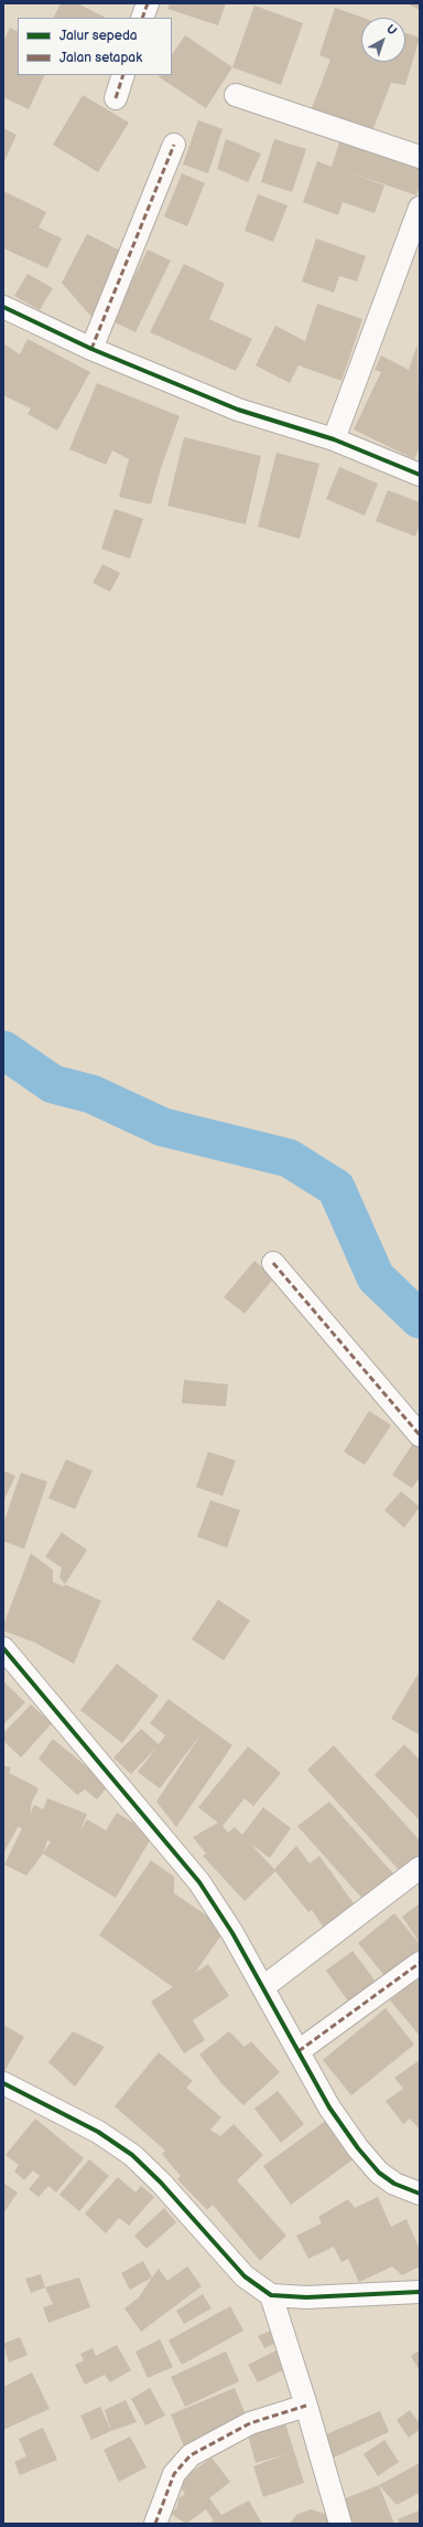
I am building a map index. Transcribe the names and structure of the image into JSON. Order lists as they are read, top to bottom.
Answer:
{
  "legend": ["Jalur sepeda", "Jalan setapak"],
  "north": "top right"
}
